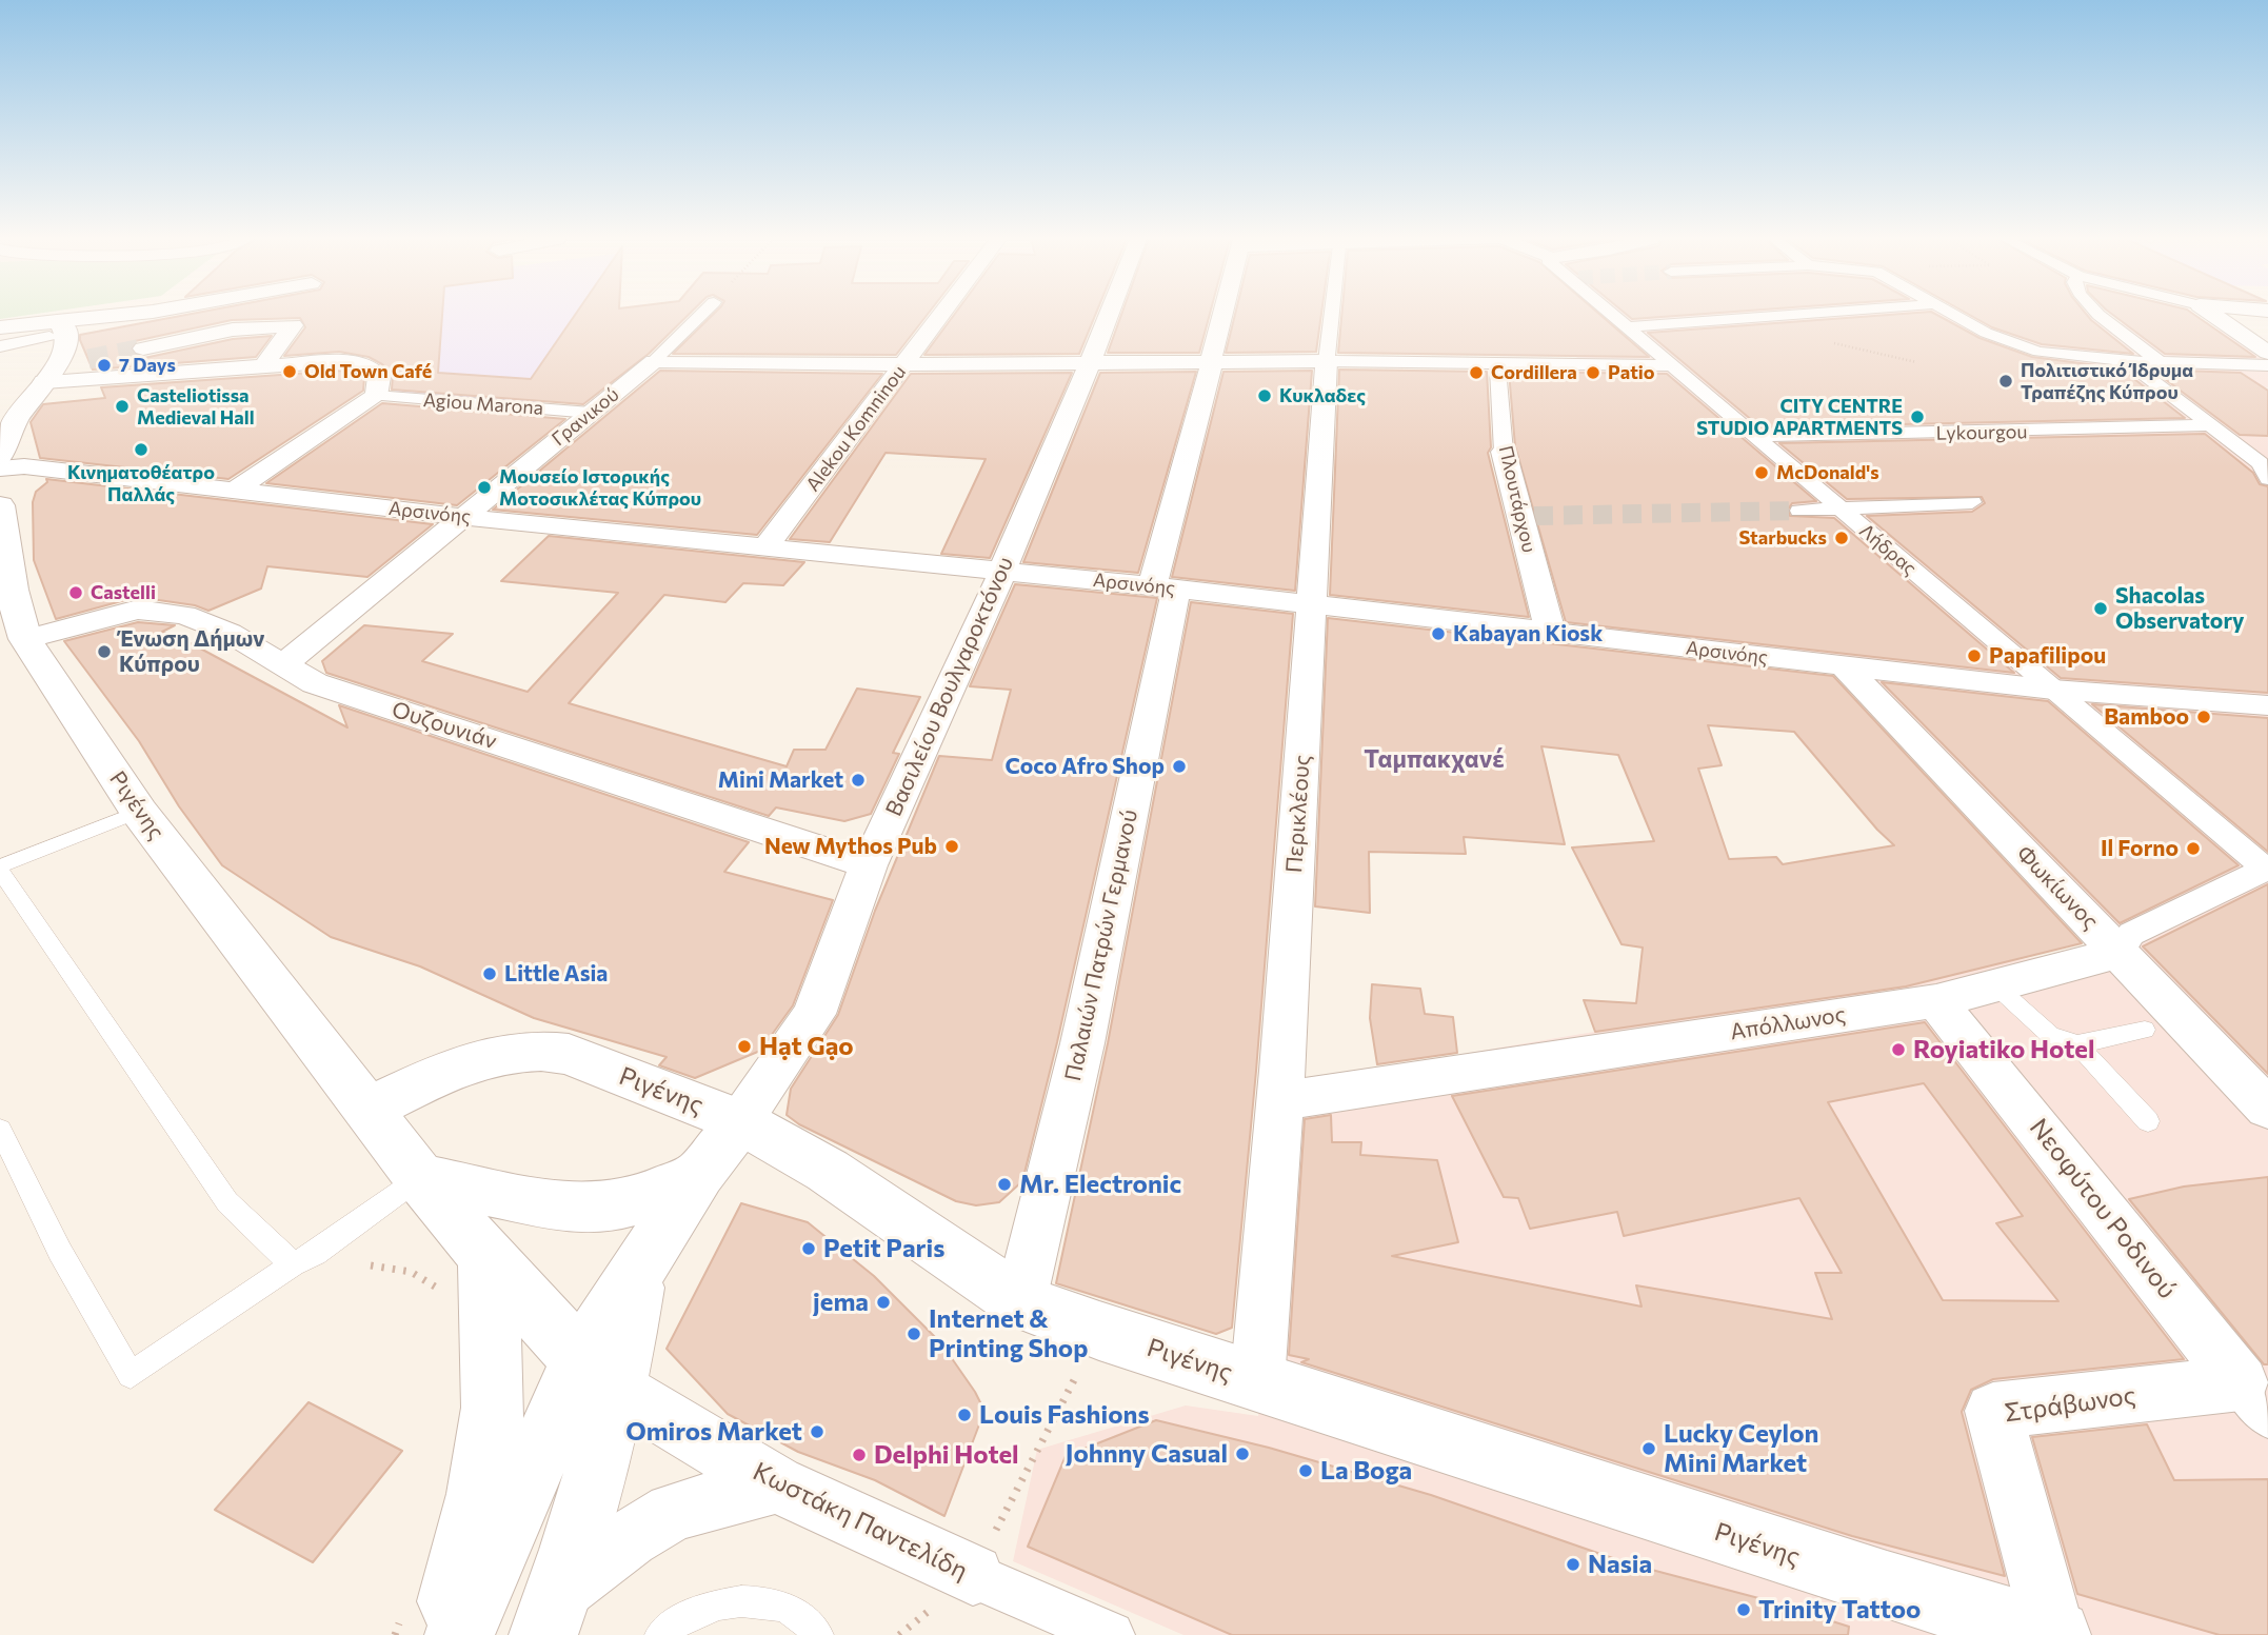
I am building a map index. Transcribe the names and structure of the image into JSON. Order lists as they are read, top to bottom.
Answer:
{
  "streets": {
    "street": [
      "Agiou Marona",
      "Γρανικού",
      "Alekou Komninou",
      "Lykourgou",
      "Πλουτάρχου",
      "Αρσινόης",
      "Λήδρας",
      "Βασιλείου Βουλγαροκτόνου",
      "Ουζουνιάν",
      "Ριγένης",
      "Περικλέους",
      "Φωκίωνος",
      "Παλαιών Πατρών Γερμανού",
      "Απόλλωνος",
      "Νεοφύτου Ροδινού",
      "Στράβωνος",
      "Kωστάκη Παντελίδη"
    ]
  },
  "crossings": [
    ["Agiou Marona", "Γρανικού"],
    ["Γρανικού", "Αρσινόης"],
    ["Γρανικού", "Ουζουνιάν"],
    ["Alekou Komninou", "Αρσινόης"],
    ["Lykourgou", "Λήδρας"],
    ["Πλουτάρχου", "Αρσινόης"],
    ["Αρσινόης", "Λήδρας"],
    ["Αρσινόης", "Βασιλείου Βουλγαροκτόνου"],
    ["Αρσινόης", "Περικλέους"],
    ["Αρσινόης", "Φωκίωνος"],
    ["Αρσινόης", "Παλαιών Πατρών Γερμανού"],
    ["Βασιλείου Βουλγαροκτόνου", "Ουζουνιάν"],
    ["Βασιλείου Βουλγαροκτόνου", "Ριγένης"],
    ["Ουζουνιάν", "Ριγένης"],
    ["Ριγένης", "Περικλέους"],
    ["Ριγένης", "Παλαιών Πατρών Γερμανού"],
    ["Ριγένης", "Στράβωνος"],
    ["Ριγένης", "Kωστάκη Παντελίδη"],
    ["Περικλέους", "Απόλλωνος"],
    ["Φωκίωνος", "Απόλλωνος"],
    ["Απόλλωνος", "Νεοφύτου Ροδινού"],
    ["Νεοφύτου Ροδινού", "Στράβωνος"]
  ],
  "districts": ["Ταμπακχανέ"],
  "places": [
    "7 Days",
    "Old Town Café",
    "Cordillera",
    "Patio",
    "Πολιτιστικό Ίδρυμα Τραπέζης Κύπρου",
    "Κυκλαδες",
    "Casteliotissa Medieval Hall",
    "CITY CENTRE STUDIO APARTMENTS",
    "Κινηματοθέατρο Παλλάς",
    "McDonald's",
    "Μουσείο Ιστορικής Μοτοσικλέτας Κύπρου",
    "Starbucks",
    "Castelli",
    "Shacolas Observatory",
    "Kabayan Kiosk",
    "Ένωση Δήμων Κύπρου",
    "Papafilipou",
    "Bamboo",
    "Coco Afro Shop",
    "Mini Market",
    "New Mythos Pub",
    "Il Forno",
    "Little Asia",
    "Hạt Gạo",
    "Royiatiko Hotel",
    "Mr. Electronic",
    "Petit Paris",
    "jema",
    "Internet & Printing Shop",
    "Louis Fashions",
    "Omiros Market",
    "Lucky Ceylon Mini Market",
    "Johnny Casual",
    "Delphi Hotel",
    "La Boga",
    "Nasia",
    "Trinity Tattoo"
  ]
}
